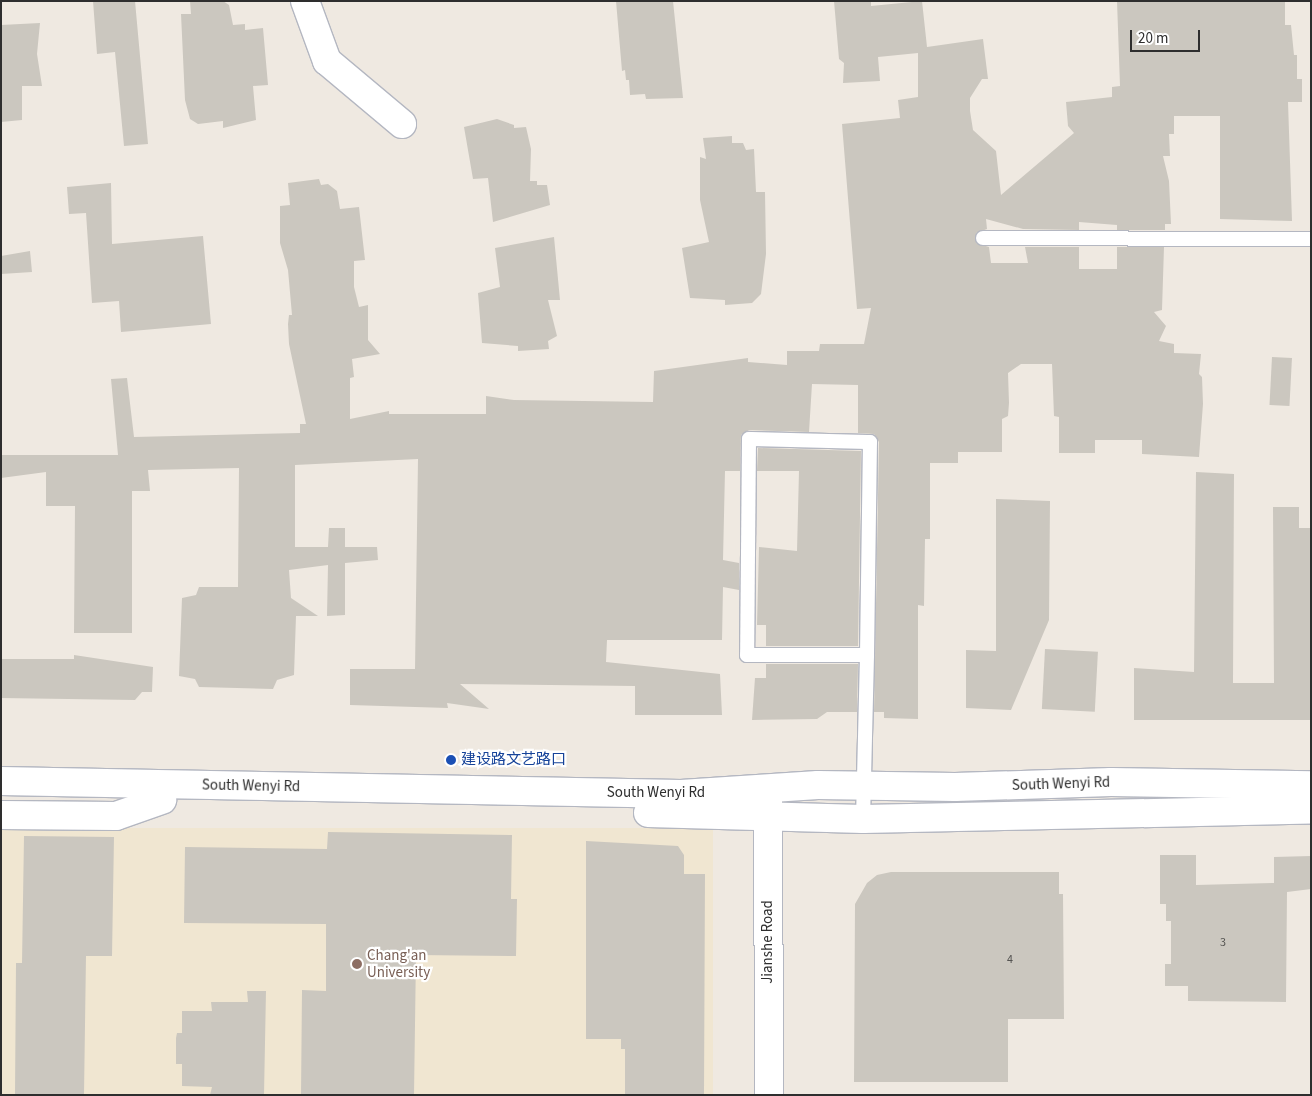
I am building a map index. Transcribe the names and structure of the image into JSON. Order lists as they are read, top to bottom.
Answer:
{
  "streets": {
    "main road": ["South Wenyi Rd", "Jianshe Road"]
  },
  "crossings": [
    ["South Wenyi Rd", "Jianshe Road"]
  ],
  "places": ["建设路文艺路口", "Chang'an University"],
  "house_numbers": ["3", "4"],
  "scale_bar": "20 m"
}
